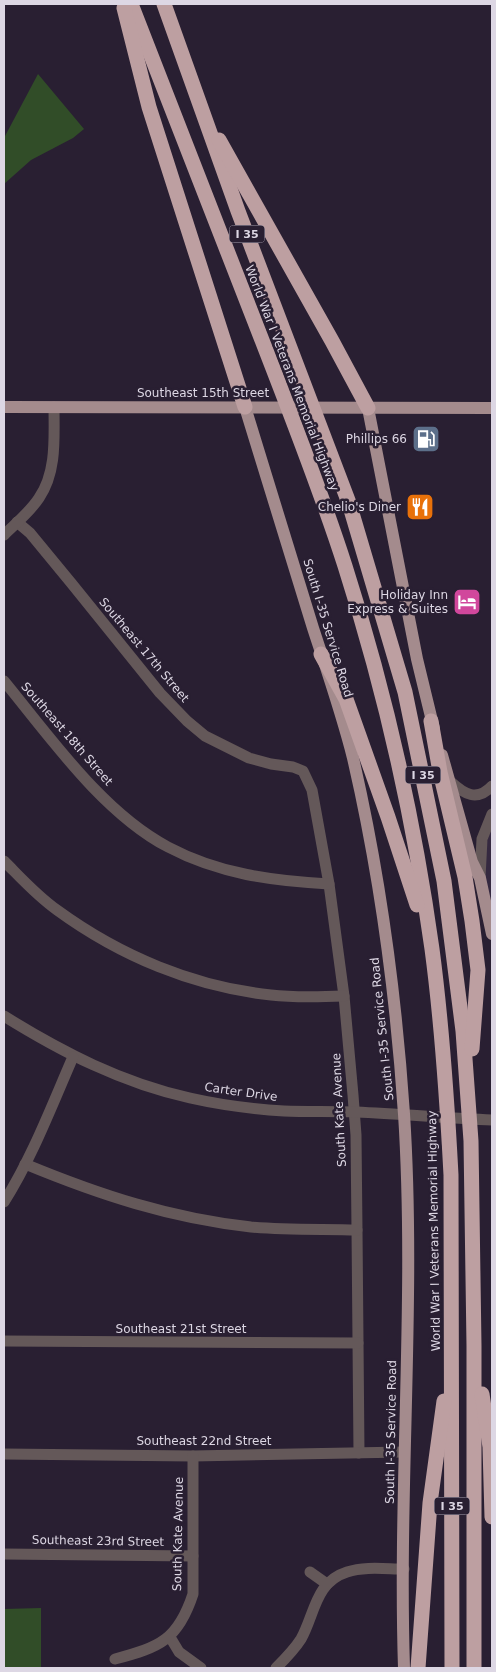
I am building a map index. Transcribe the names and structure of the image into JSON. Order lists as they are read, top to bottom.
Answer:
{
  "streets": {
    "highway": ["I 35", "World War I Veterans Memorial Highway"],
    "main road": ["Southeast 15th Street", "South I-35 Service Road"],
    "street": [
      "Southeast 17th Street",
      "Southeast 18th Street",
      "Carter Drive",
      "South Kate Avenue",
      "Southeast 21st Street",
      "Southeast 22nd Street",
      "Southeast 23rd Street"
    ]
  },
  "crossings": [
    ["Southeast 15th Street", "South I-35 Service Road"],
    ["South I-35 Service Road", "Carter Drive"],
    ["South I-35 Service Road", "Southeast 22nd Street"],
    ["Southeast 17th Street", "South Kate Avenue"],
    ["Southeast 18th Street", "South Kate Avenue"],
    ["Carter Drive", "South Kate Avenue"],
    ["South Kate Avenue", "Southeast 21st Street"],
    ["South Kate Avenue", "Southeast 22nd Street"],
    ["South Kate Avenue", "Southeast 23rd Street"]
  ],
  "places": {
    "fuel station": ["Phillips 66"],
    "restaurant": ["Chelio's Diner"],
    "hotel": ["Holiday Inn Express & Suites"]
  }
}
